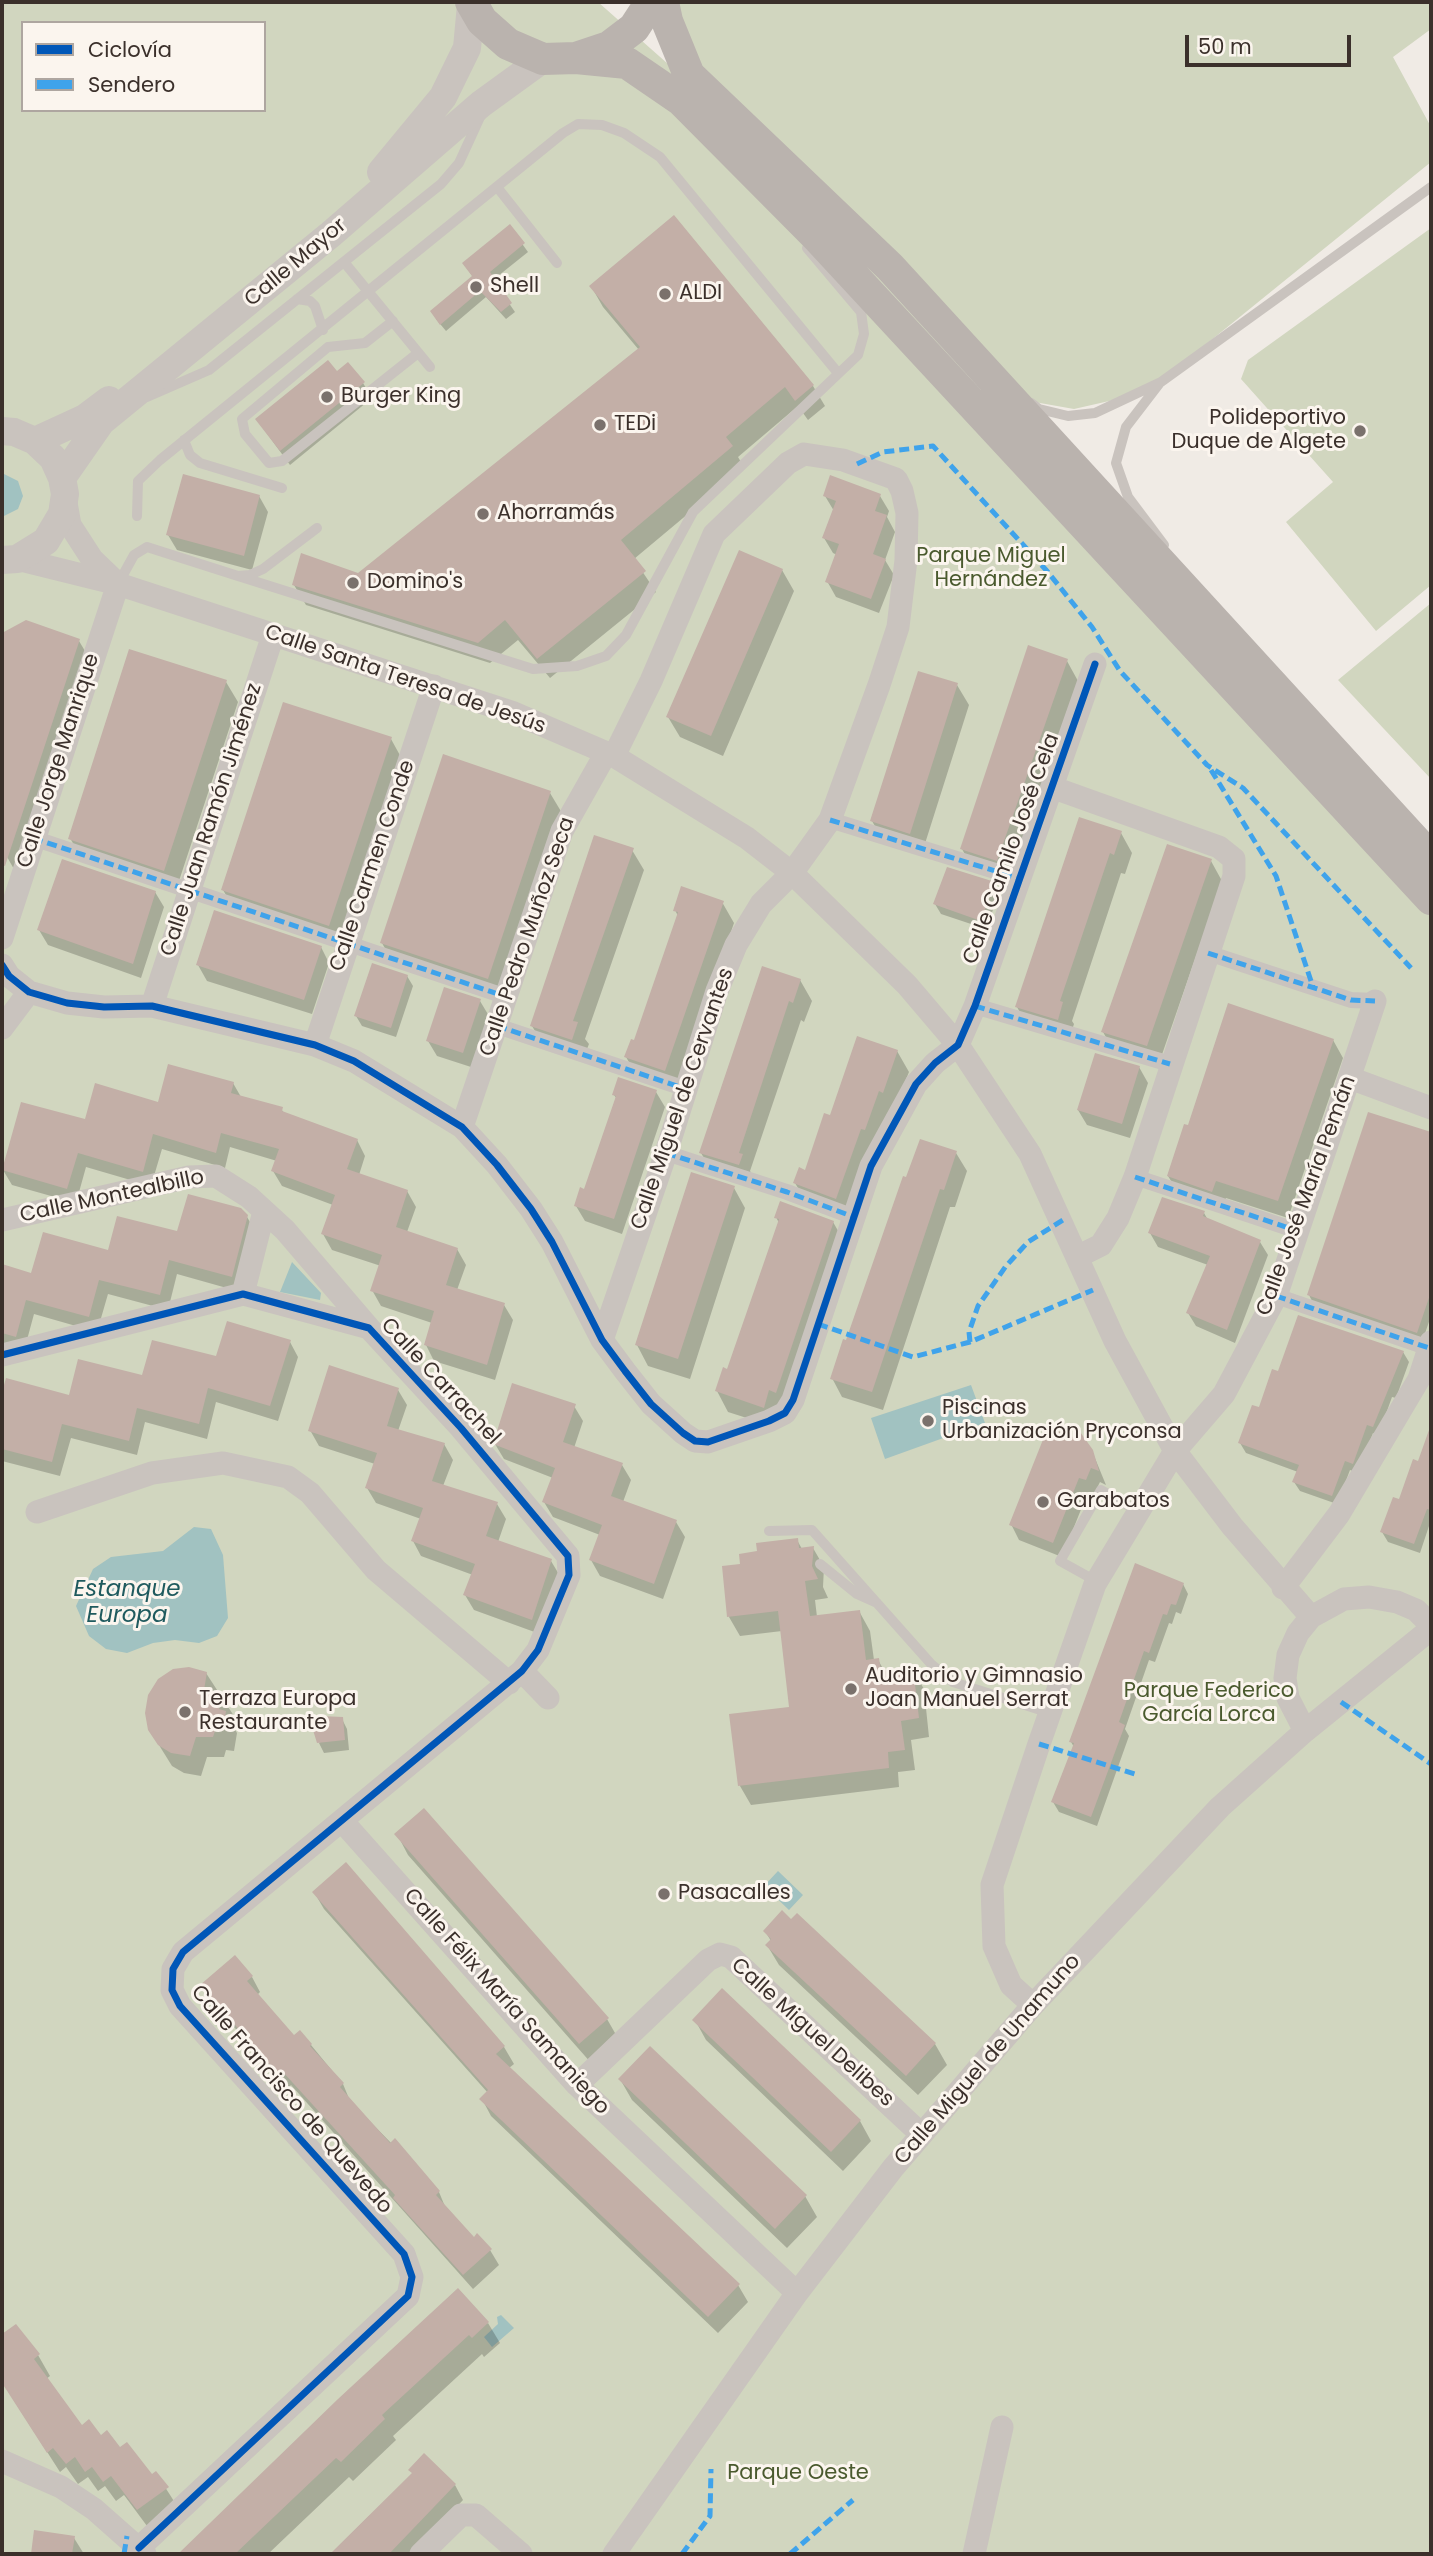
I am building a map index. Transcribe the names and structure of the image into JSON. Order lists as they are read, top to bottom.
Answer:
{
  "streets": {
    "street": [
      "Calle Mayor",
      "Calle Santa Teresa de Jesús",
      "Calle Jorge Manrique",
      "Calle Juan Ramón Jiménez",
      "Calle Camilo José Cela",
      "Calle Carmen Conde",
      "Calle Pedro Muñoz Seca",
      "Calle Miguel de Cervantes",
      "Calle José María Pemán",
      "Calle Montealbillo",
      "Calle Carrachel",
      "Calle Félix María Samaniego",
      "Calle Miguel Delibes",
      "Calle Miguel de Unamuno",
      "Calle Francisco de Quevedo"
    ]
  },
  "crossings": [
    ["Calle Mayor", "Calle Santa Teresa de Jesús"],
    ["Calle Santa Teresa de Jesús", "Calle Jorge Manrique"],
    ["Calle Santa Teresa de Jesús", "Calle Juan Ramón Jiménez"],
    ["Calle Santa Teresa de Jesús", "Calle Camilo José Cela"],
    ["Calle Santa Teresa de Jesús", "Calle Carmen Conde"],
    ["Calle Santa Teresa de Jesús", "Calle Pedro Muñoz Seca"],
    ["Calle Santa Teresa de Jesús", "Calle Miguel de Cervantes"],
    ["Calle Santa Teresa de Jesús", "Calle José María Pemán"],
    ["Calle Pedro Muñoz Seca", "Calle Miguel de Cervantes"],
    ["Calle José María Pemán", "Calle Miguel de Unamuno"],
    ["Calle Montealbillo", "Calle Carrachel"],
    ["Calle Carrachel", "Calle Francisco de Quevedo"],
    ["Calle Félix María Samaniego", "Calle Miguel Delibes"],
    ["Calle Félix María Samaniego", "Calle Miguel de Unamuno"],
    ["Calle Félix María Samaniego", "Calle Francisco de Quevedo"],
    ["Calle Miguel Delibes", "Calle Miguel de Unamuno"]
  ],
  "water": ["Estanque Europa"],
  "parks": ["Parque Miguel Hernández", "Parque Federico García Lorca", "Parque Oeste"],
  "places": [
    "Shell",
    "ALDI",
    "Burger King",
    "TEDi",
    "Polideportivo Duque de Algete",
    "Ahorramás",
    "Domino's",
    "Piscinas Urbanización Pryconsa",
    "Garabatos",
    "Auditorio y Gimnasio Joan Manuel Serrat",
    "Terraza Europa Restaurante",
    "Pasacalles"
  ],
  "legend": ["Ciclovía", "Sendero"],
  "scale_bar": "50 m"
}
